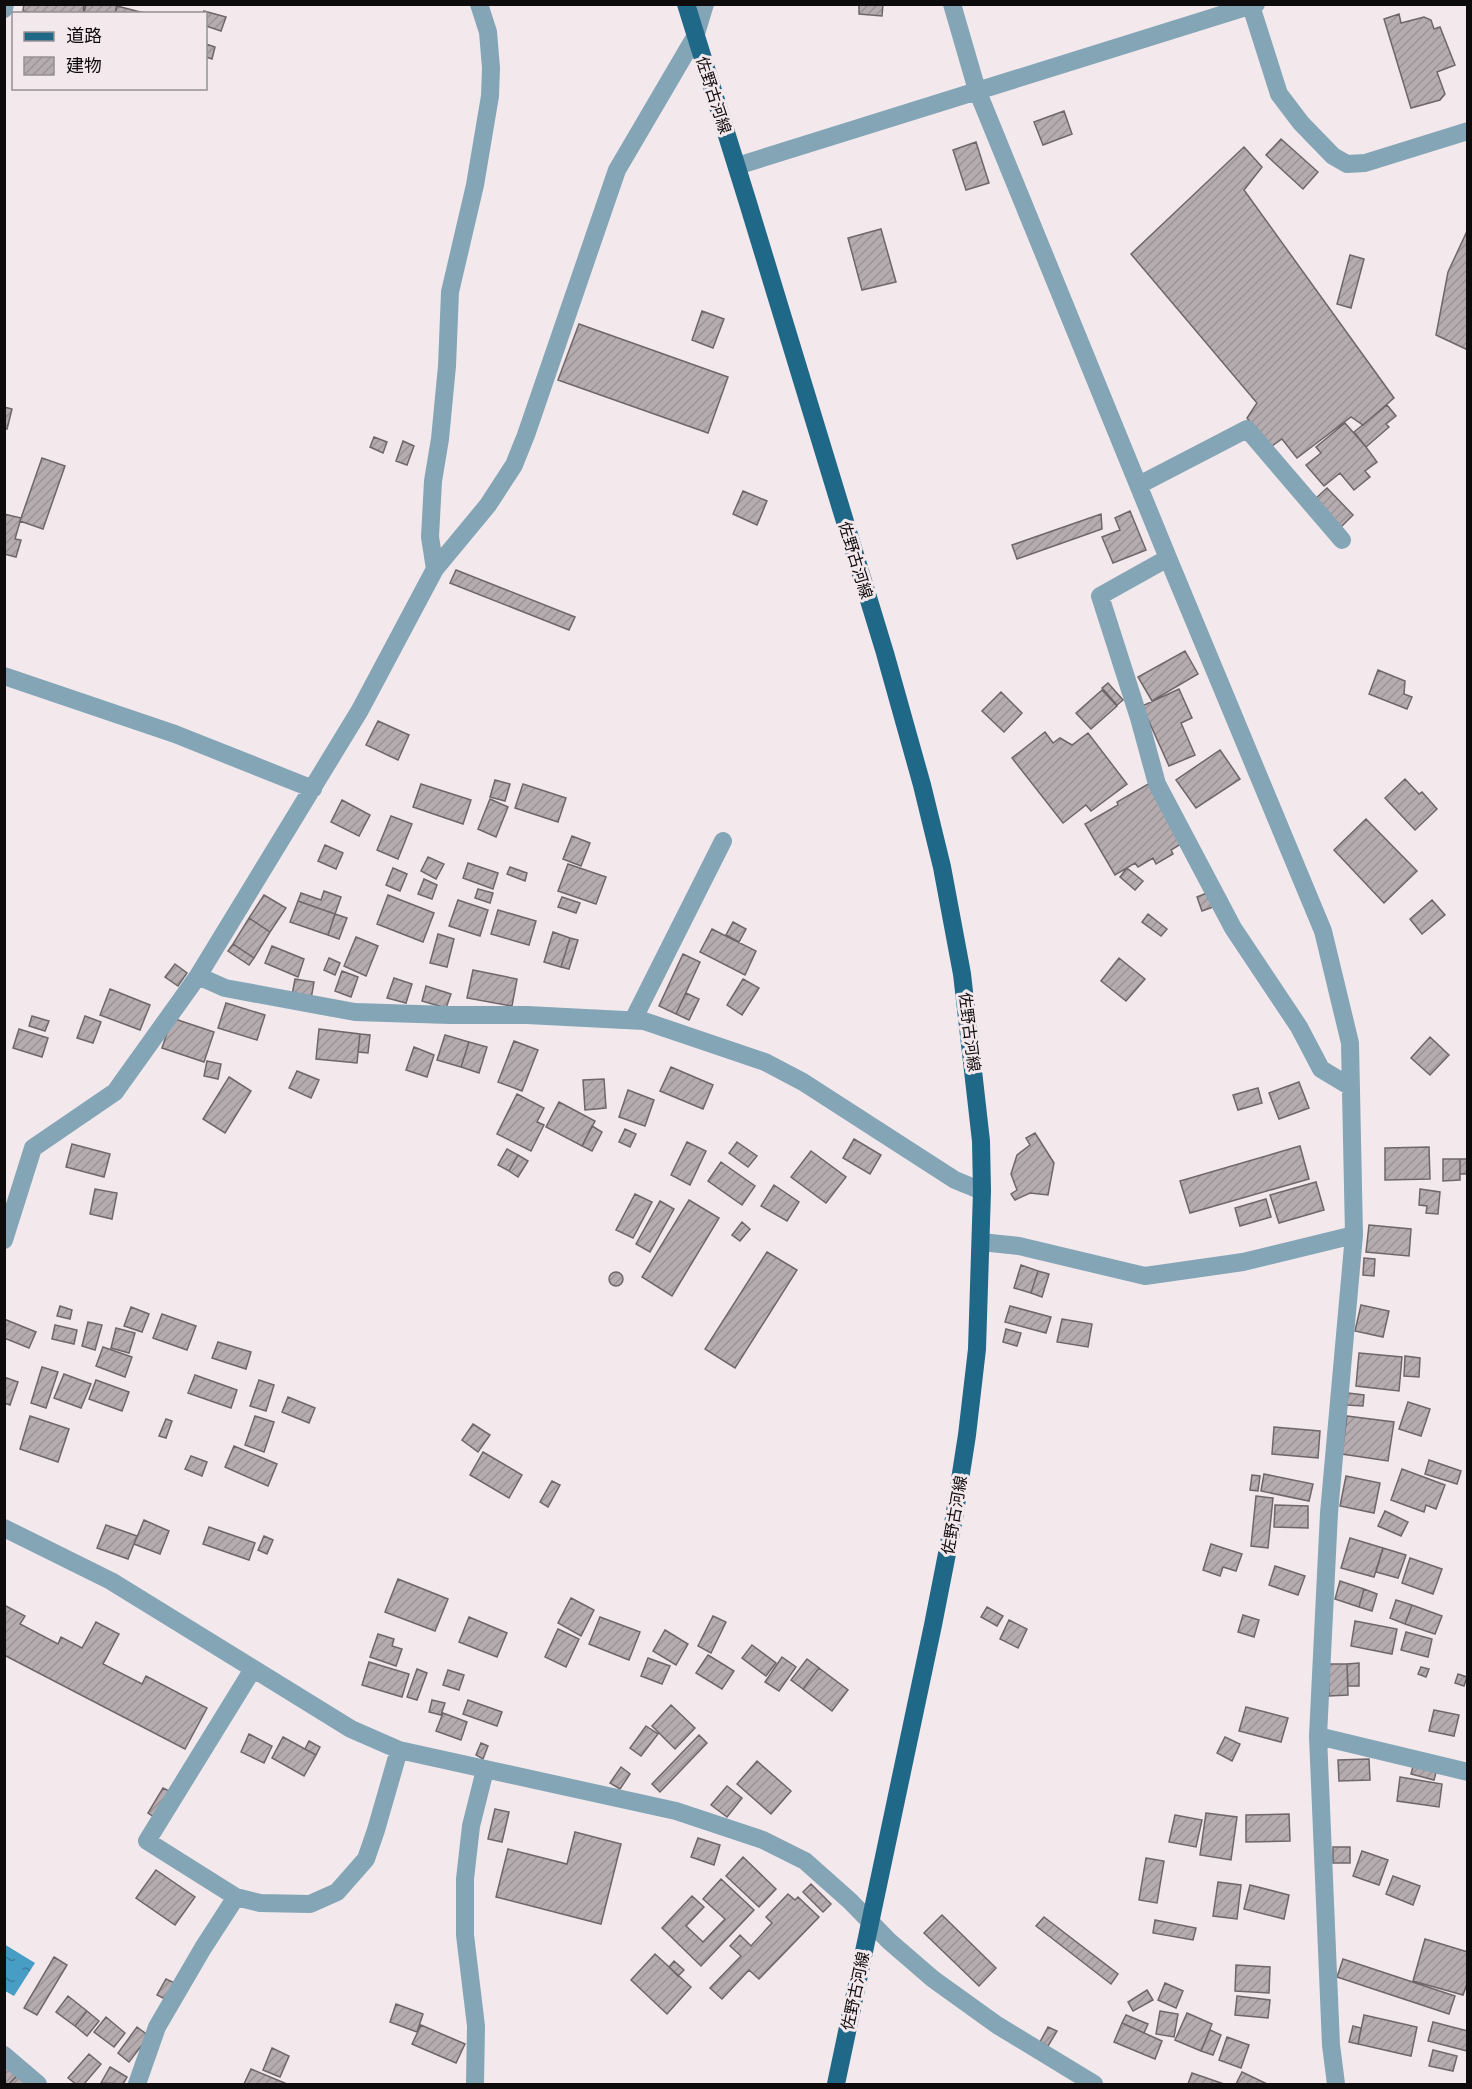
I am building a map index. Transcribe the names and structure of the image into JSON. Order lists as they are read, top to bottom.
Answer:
{
  "streets": {
    "main road": ["佐野古河線"]
  },
  "legend": ["道路", "建物"]
}
